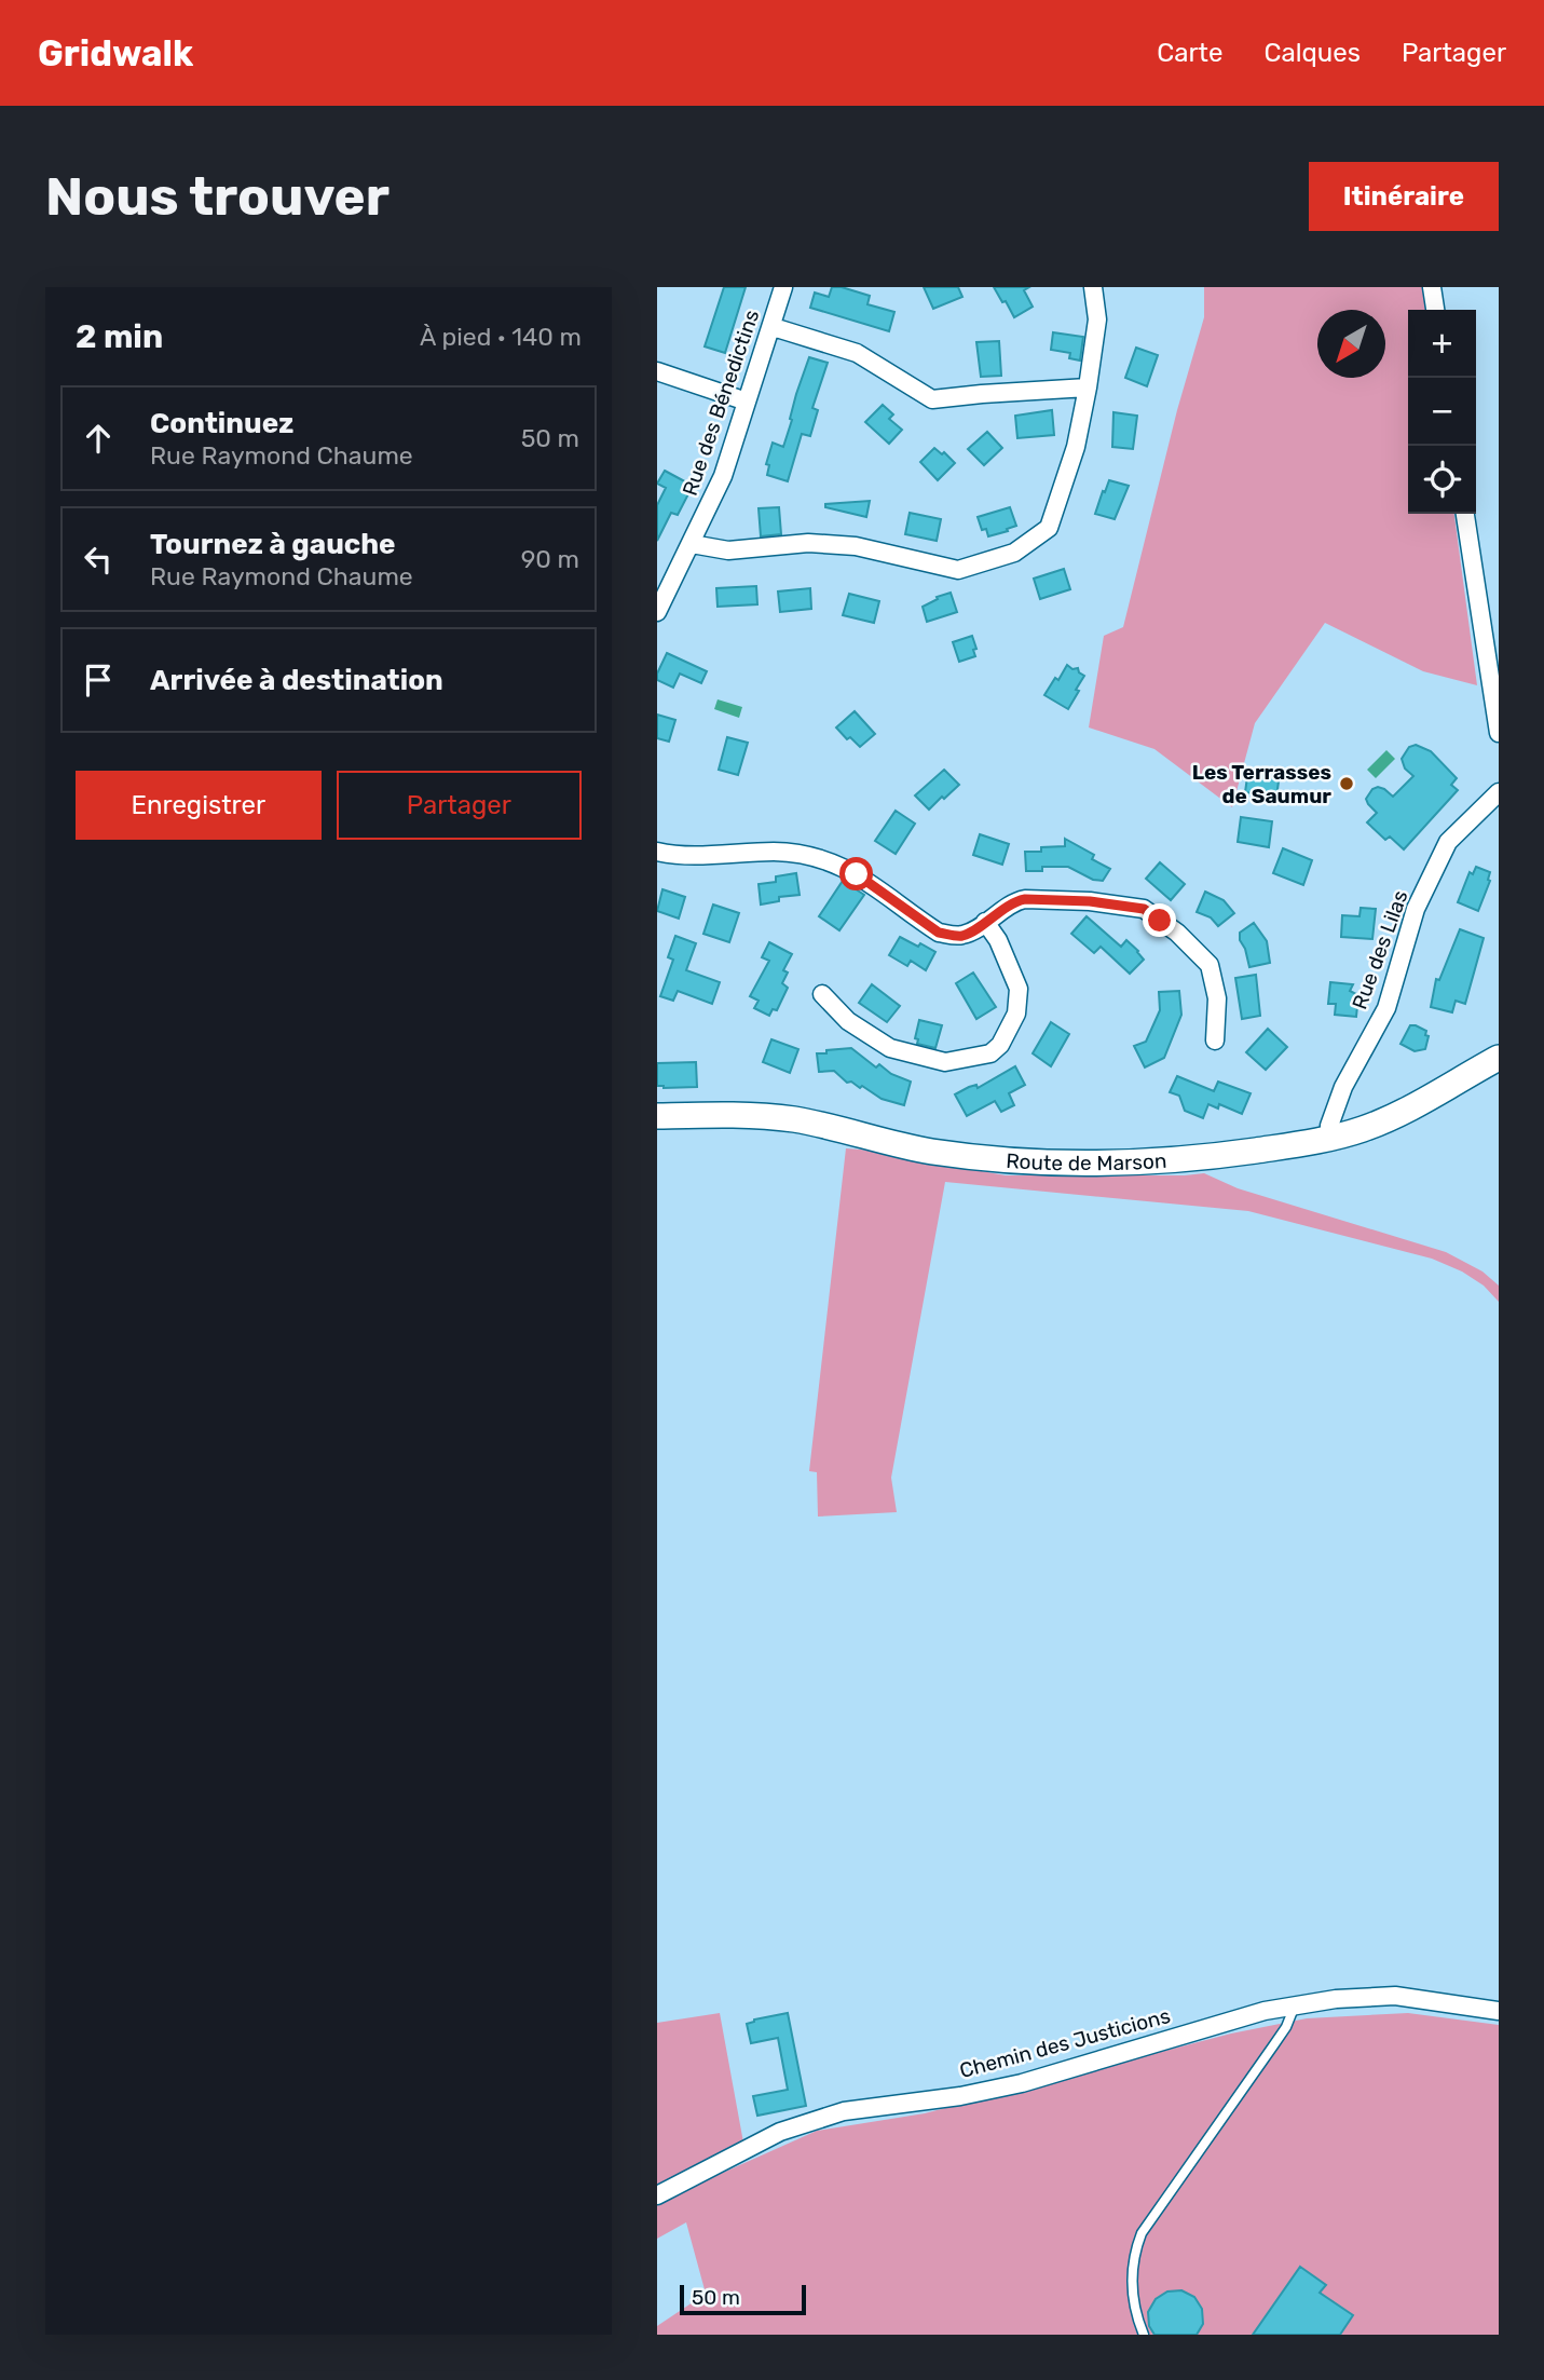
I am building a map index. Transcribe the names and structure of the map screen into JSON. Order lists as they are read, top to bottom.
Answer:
{
  "streets": {
    "street": [
      "Rue des Bénedictins",
      "Rue des Lilas",
      "Route de Marson",
      "Chemin des Justicions"
    ]
  },
  "crossings": [
    ["Rue des Lilas", "Route de Marson"]
  ],
  "places": ["Les Terrasses de Saumur"],
  "scale_bar": "50 m",
  "north": "bottom left",
  "page": {
    "header": "Gridwalk",
    "nav": ["Carte", "Calques", "Partager"],
    "buttons": [
      "Itinéraire",
      ["Enregistrer", "Partager"]
    ],
    "title": "Nous trouver",
    "heading": ["2 min", "À pied · 140 m"],
    "map_buttons": ["+", "−"],
    "list": [
      ["Continuez", "Rue Raymond Chaume", "50 m"],
      ["Tournez à gauche", "Rue Raymond Chaume", "90 m"],
      "Arrivée à destination"
    ],
    "scale": "50 m"
  }
}
